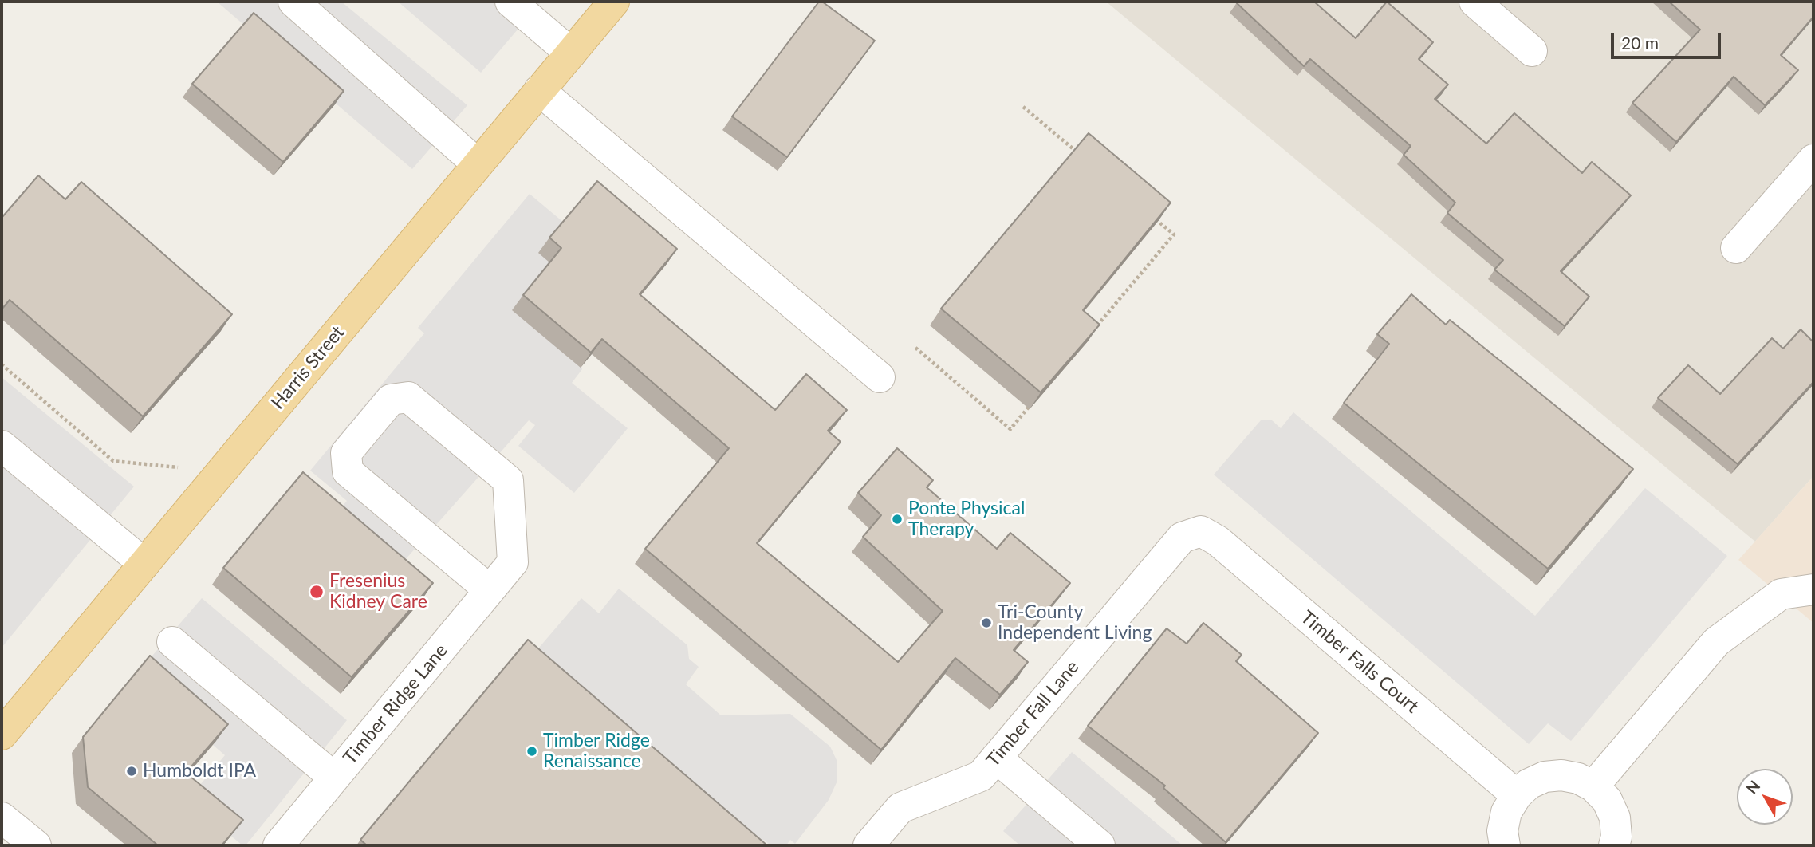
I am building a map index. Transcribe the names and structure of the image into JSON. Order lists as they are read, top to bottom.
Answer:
{
  "streets": {
    "main road": ["Harris Street"],
    "street": ["Timber Falls Court", "Timber Ridge Lane", "Timber Fall Lane"]
  },
  "crossings": [
    ["Timber Falls Court", "Timber Fall Lane"]
  ],
  "places": [
    "Ponte Physical Therapy",
    "Fresenius Kidney Care",
    "Tri-County Independent Living",
    "Timber Ridge Renaissance",
    "Humboldt IPA"
  ],
  "scale_bar": "20 m",
  "north": "top left"
}
